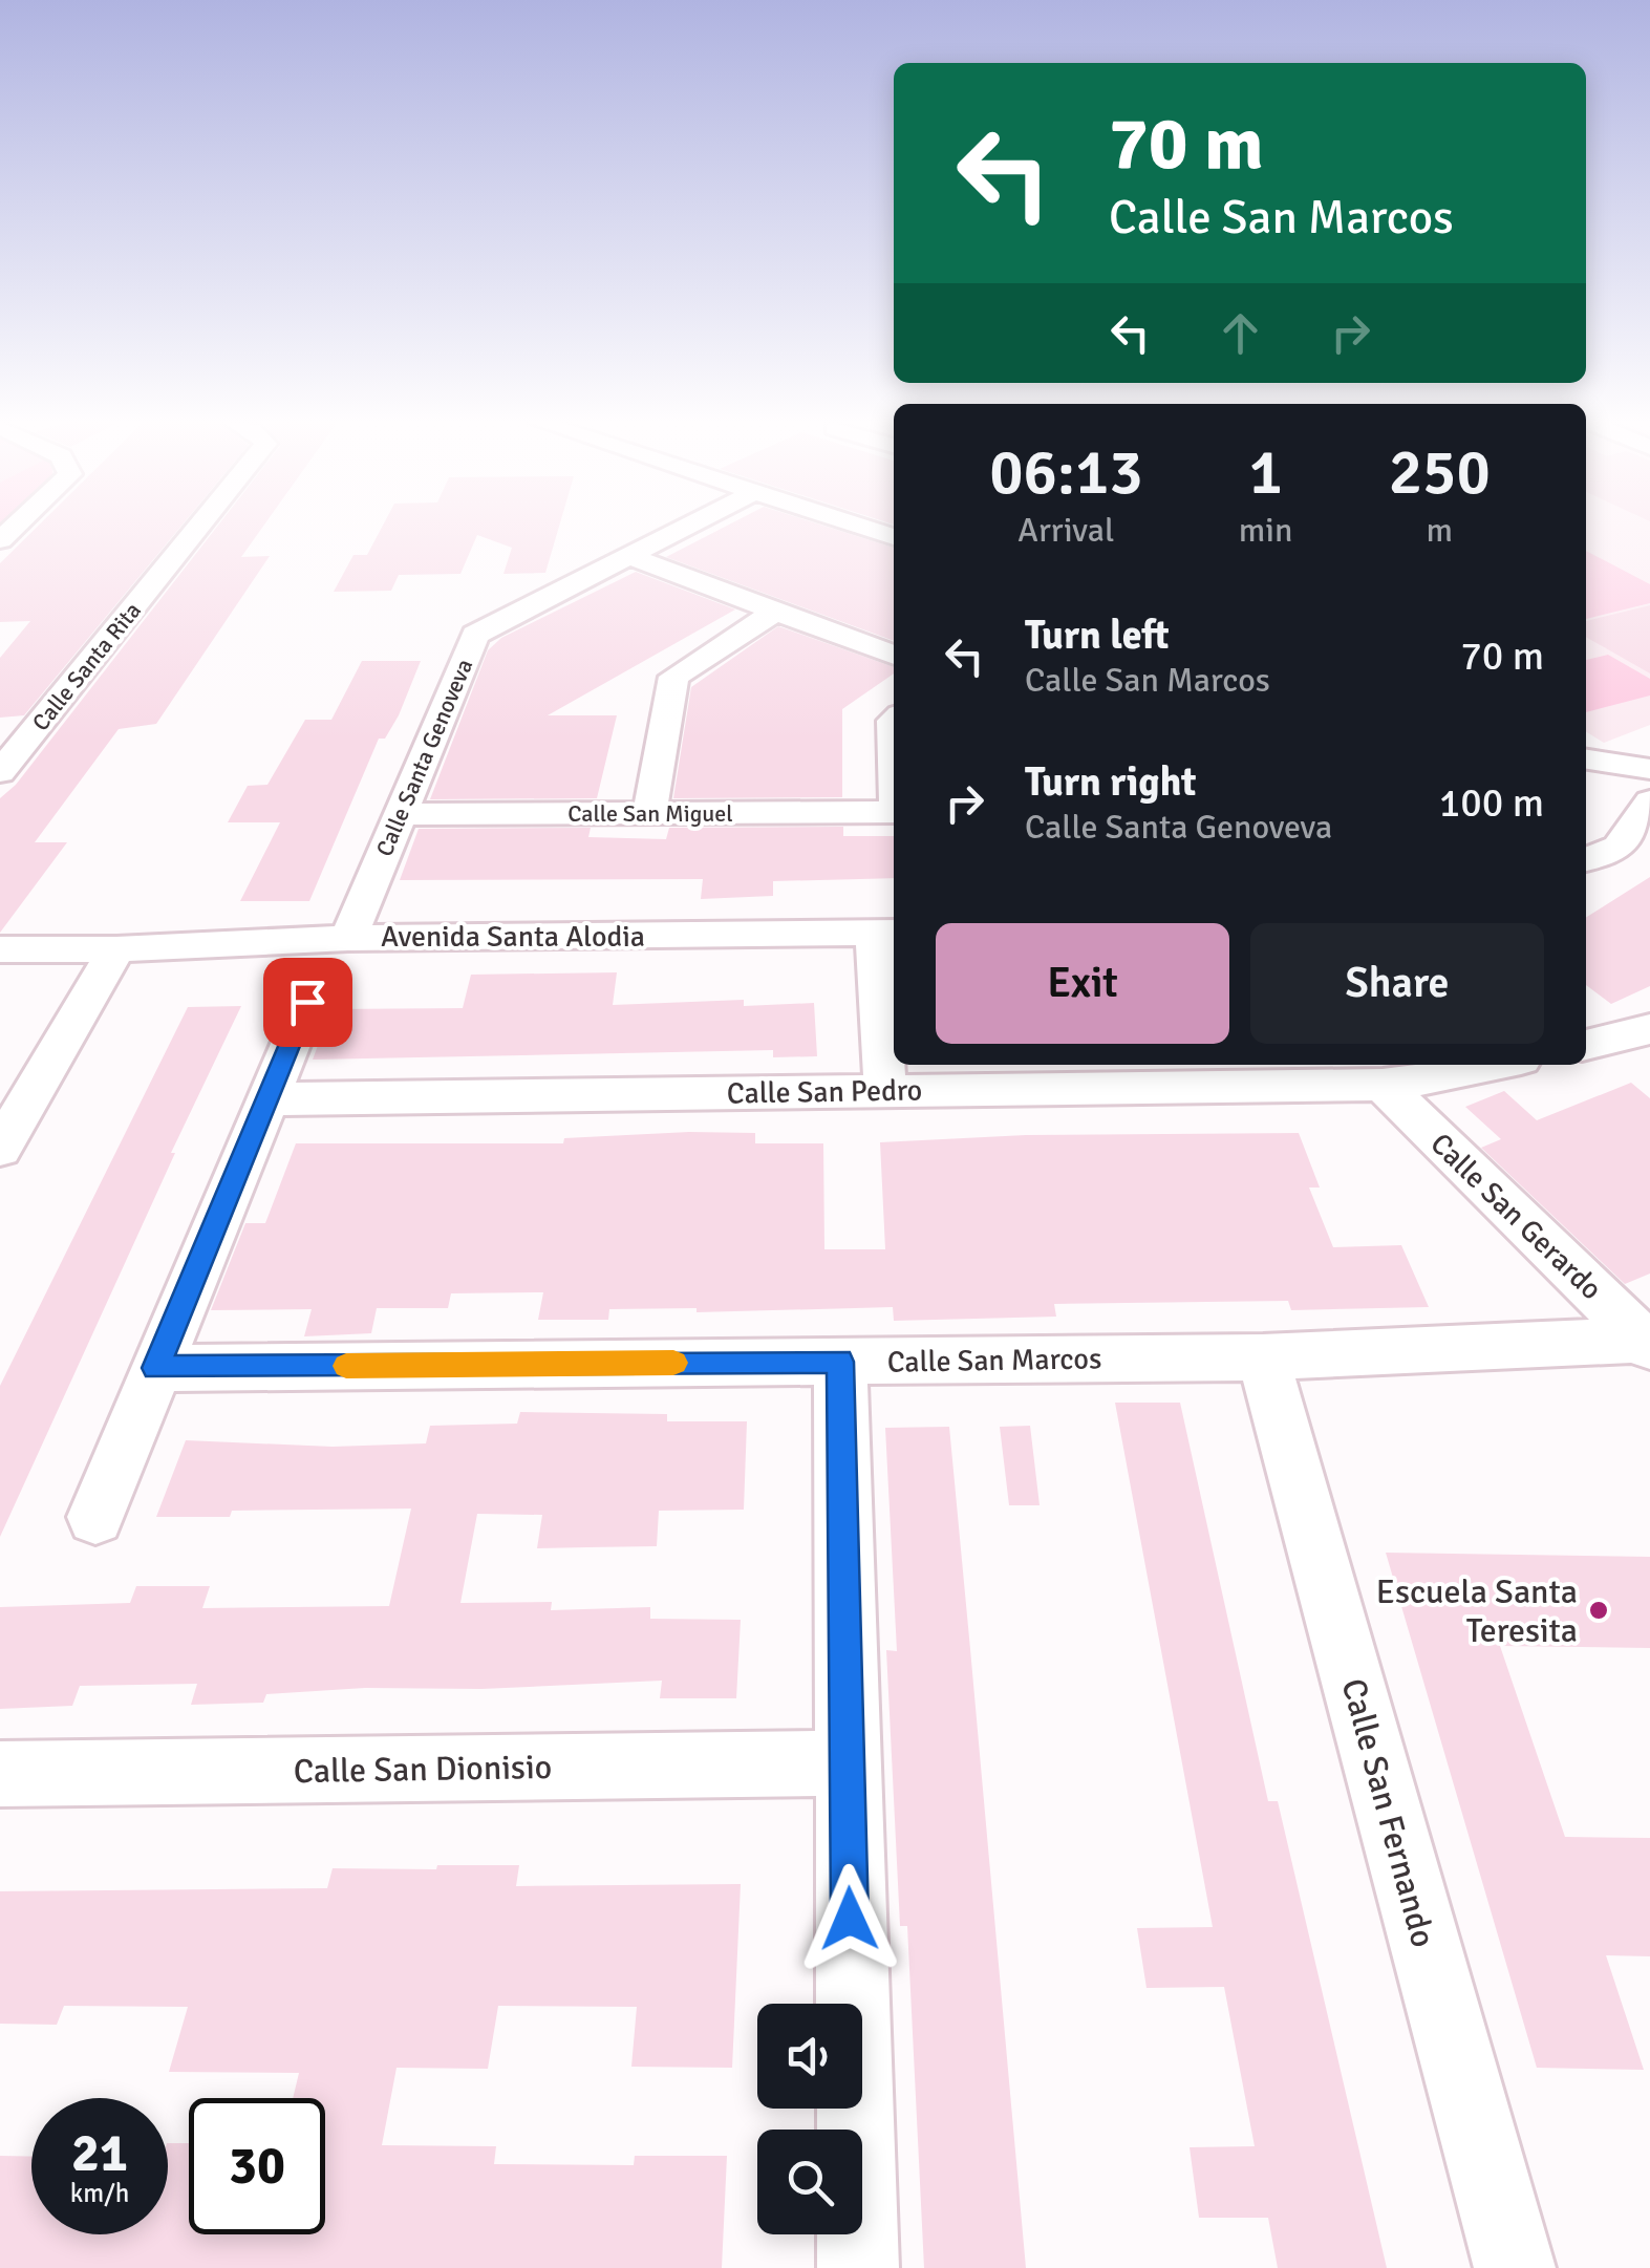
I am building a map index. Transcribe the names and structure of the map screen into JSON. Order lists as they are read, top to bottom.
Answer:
{
  "streets": {
    "street": [
      "Calle Santa Rita",
      "Calle Santa Genoveva",
      "Calle San Miguel",
      "Avenida Santa Alodia",
      "Calle San Pedro",
      "Calle San Gerardo",
      "Calle San Marcos",
      "Calle San Dionisio",
      "Calle San Fernando"
    ]
  },
  "crossings": [
    ["Calle Santa Genoveva", "Calle San Miguel"],
    ["Calle Santa Genoveva", "Avenida Santa Alodia"],
    ["Calle San Pedro", "Calle San Gerardo"],
    ["Calle San Gerardo", "Calle San Marcos"],
    ["Calle San Marcos", "Calle San Fernando"]
  ],
  "places": ["Escuela Santa Teresita"],
  "page": {
    "turn": ["70 m", "Calle San Marcos"],
    "eta": [
      "06:13",
      "Arrival",
      "1",
      "min",
      "250",
      "m"
    ],
    "list": [
      {
        "name": "Turn left",
        "note": "Calle San Marcos",
        "value": "70 m"
      },
      {
        "name": "Turn right",
        "note": "Calle Santa Genoveva",
        "value": "100 m"
      }
    ],
    "buttons": ["Exit", "Share"],
    "speed": "21 km/h",
    "limit": "30"
  }
}
